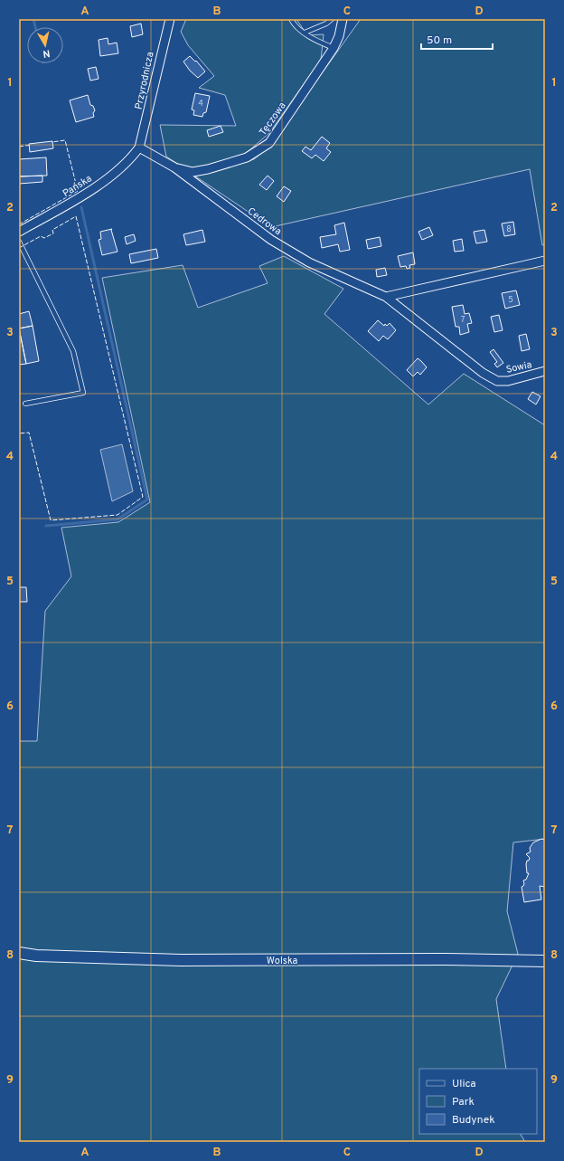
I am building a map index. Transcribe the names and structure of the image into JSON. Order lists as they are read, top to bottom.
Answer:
{
  "streets": {
    "street": [
      "Przyrodnicza",
      "Tęczowa",
      "Pańska",
      "Cedrowa",
      "Sowia",
      "Wolska"
    ]
  },
  "crossings": [
    ["Przyrodnicza", "Pańska"],
    ["Przyrodnicza", "Cedrowa"],
    ["Tęczowa", "Cedrowa"],
    ["Pańska", "Cedrowa"],
    ["Cedrowa", "Sowia"]
  ],
  "house_numbers": [
    "4",
    "8",
    "5",
    "7"
  ],
  "legend": ["Ulica", "Park", "Budynek"],
  "scale_bar": "50 m",
  "north": "bottom",
  "grid": {
    "columns": [
      "A",
      "B",
      "C",
      "D"
    ],
    "rows": [
      "1",
      "2",
      "3",
      "4",
      "5",
      "6",
      "7",
      "8",
      "9"
    ]
  }
}
